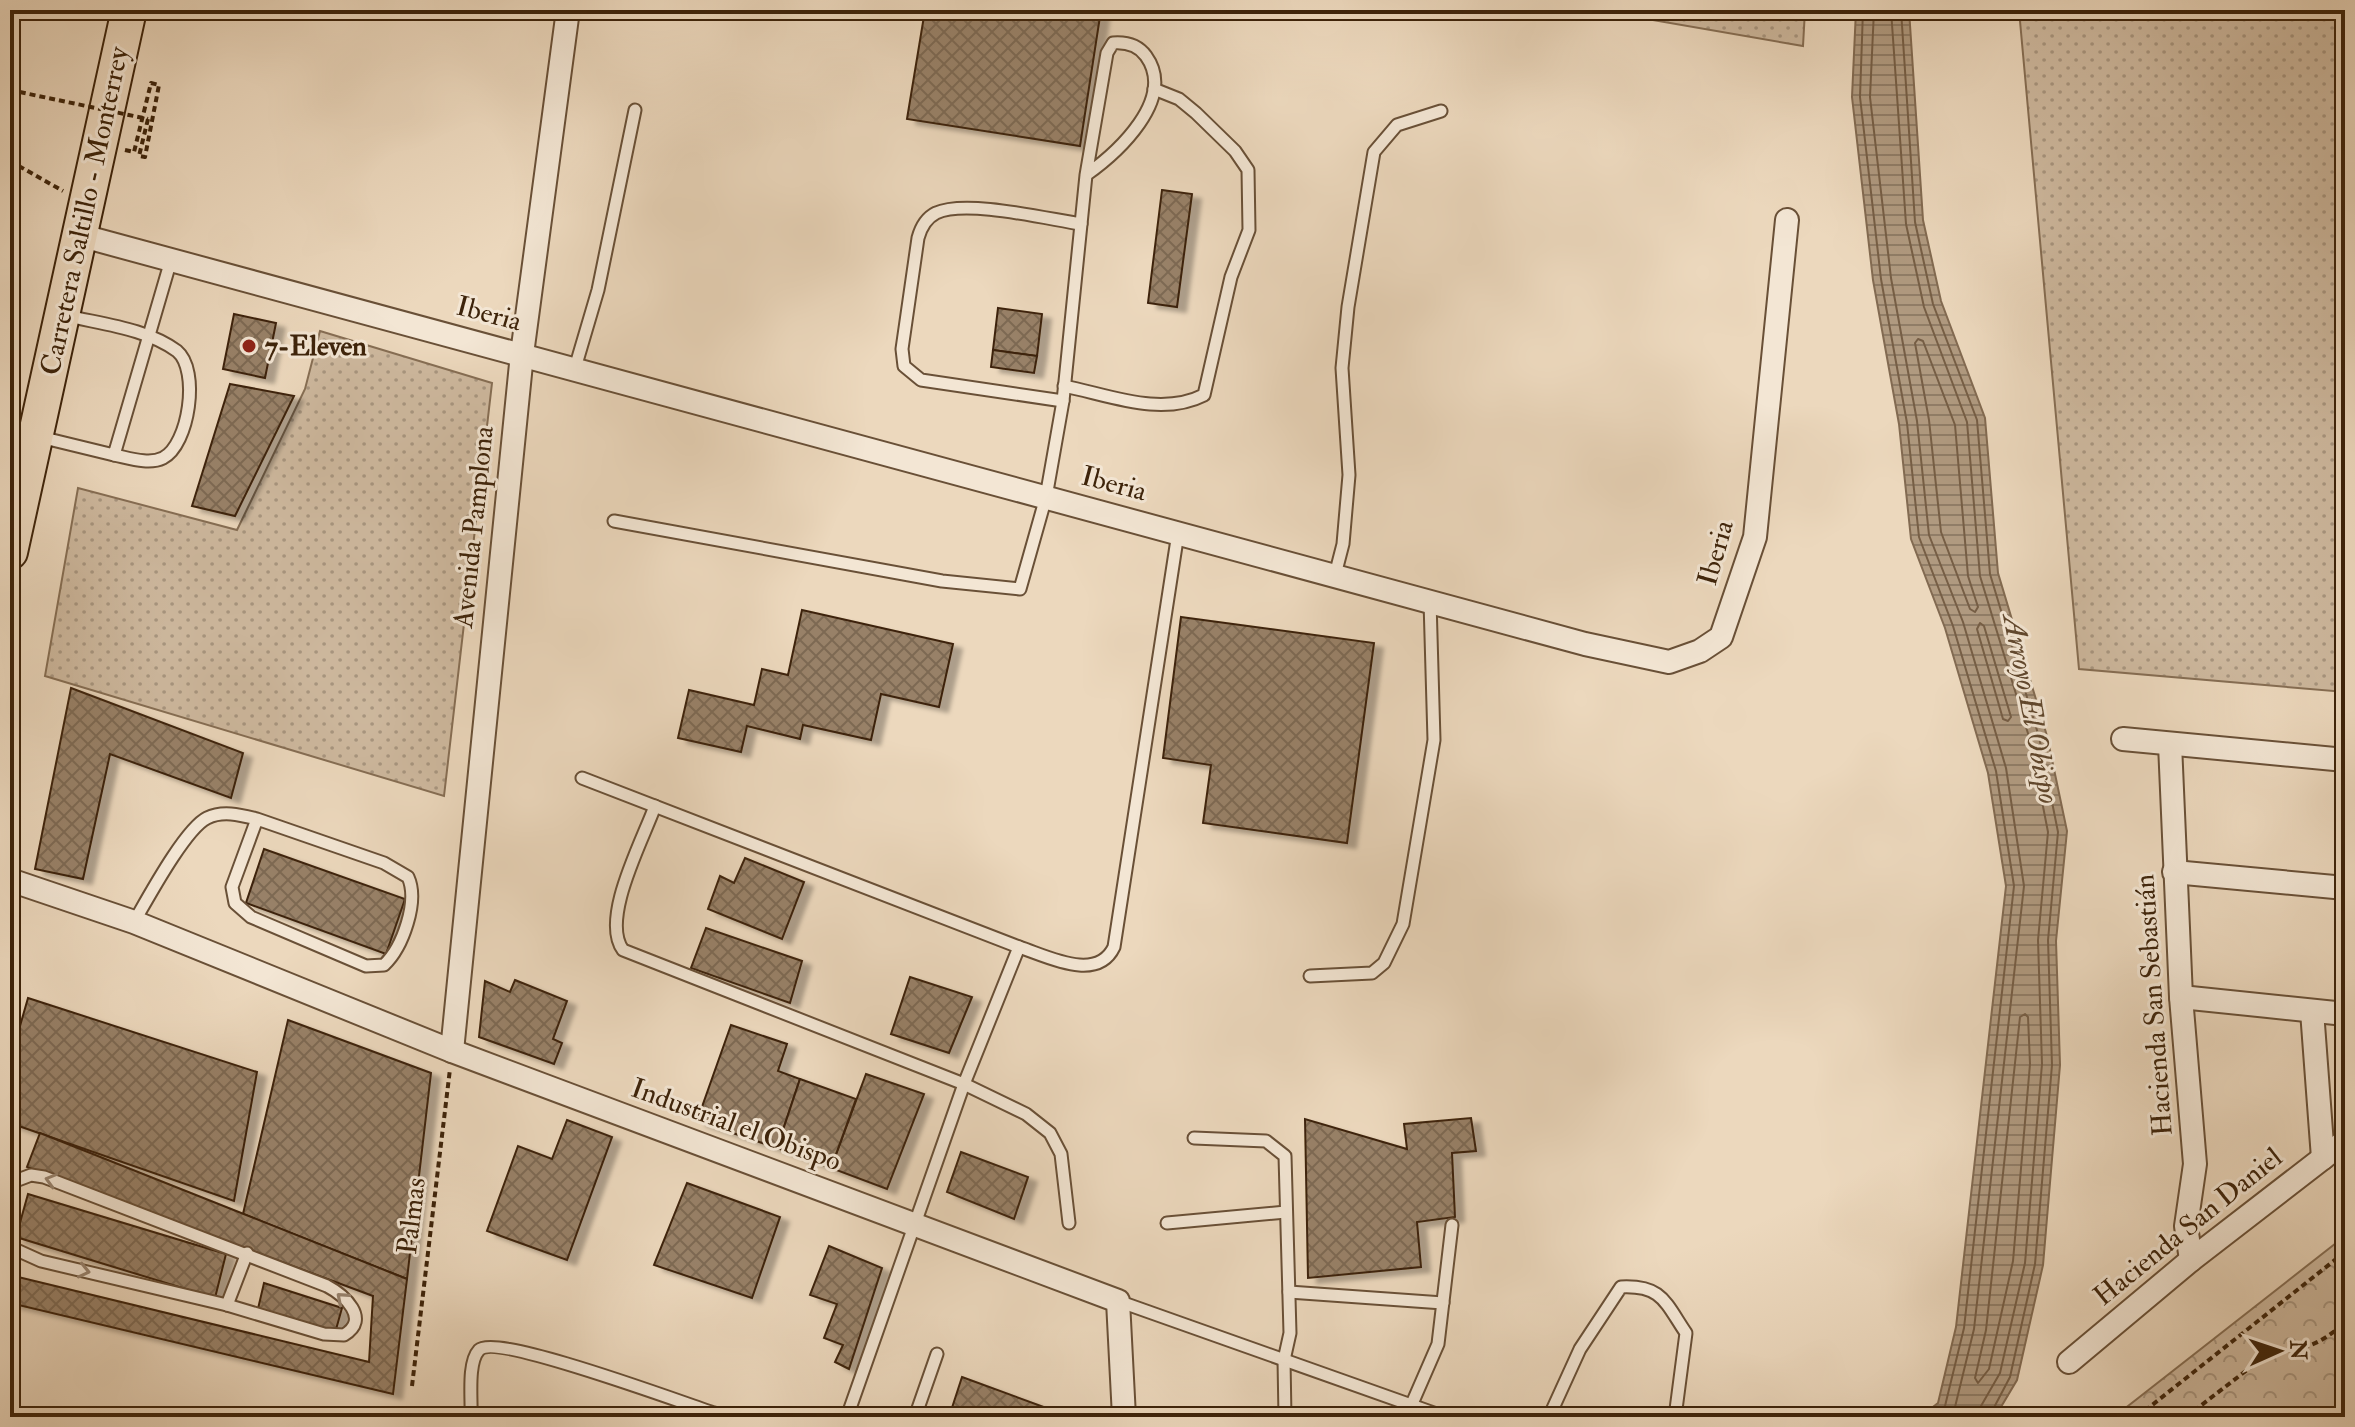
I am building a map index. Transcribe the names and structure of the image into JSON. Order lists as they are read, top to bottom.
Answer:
{
  "streets": {
    "main road": ["Carretera Saltillo - Monterrey"],
    "street": [
      "Iberia",
      "Avenida Pamplona",
      "Hacienda San Sebastián",
      "Industrial el Obispo",
      "Hacienda San Daniel"
    ],
    "path": ["Palmas"]
  },
  "crossings": [
    ["Carretera Saltillo - Monterrey", "Iberia"],
    ["Iberia", "Avenida Pamplona"],
    ["Avenida Pamplona", "Industrial el Obispo"],
    ["Avenida Pamplona", "Palmas"],
    ["Hacienda San Sebastián", "Hacienda San Daniel"],
    ["Industrial el Obispo", "Palmas"]
  ],
  "water": ["Arroyo El Obispo"],
  "places": ["7-Eleven"],
  "north": "right"
}
